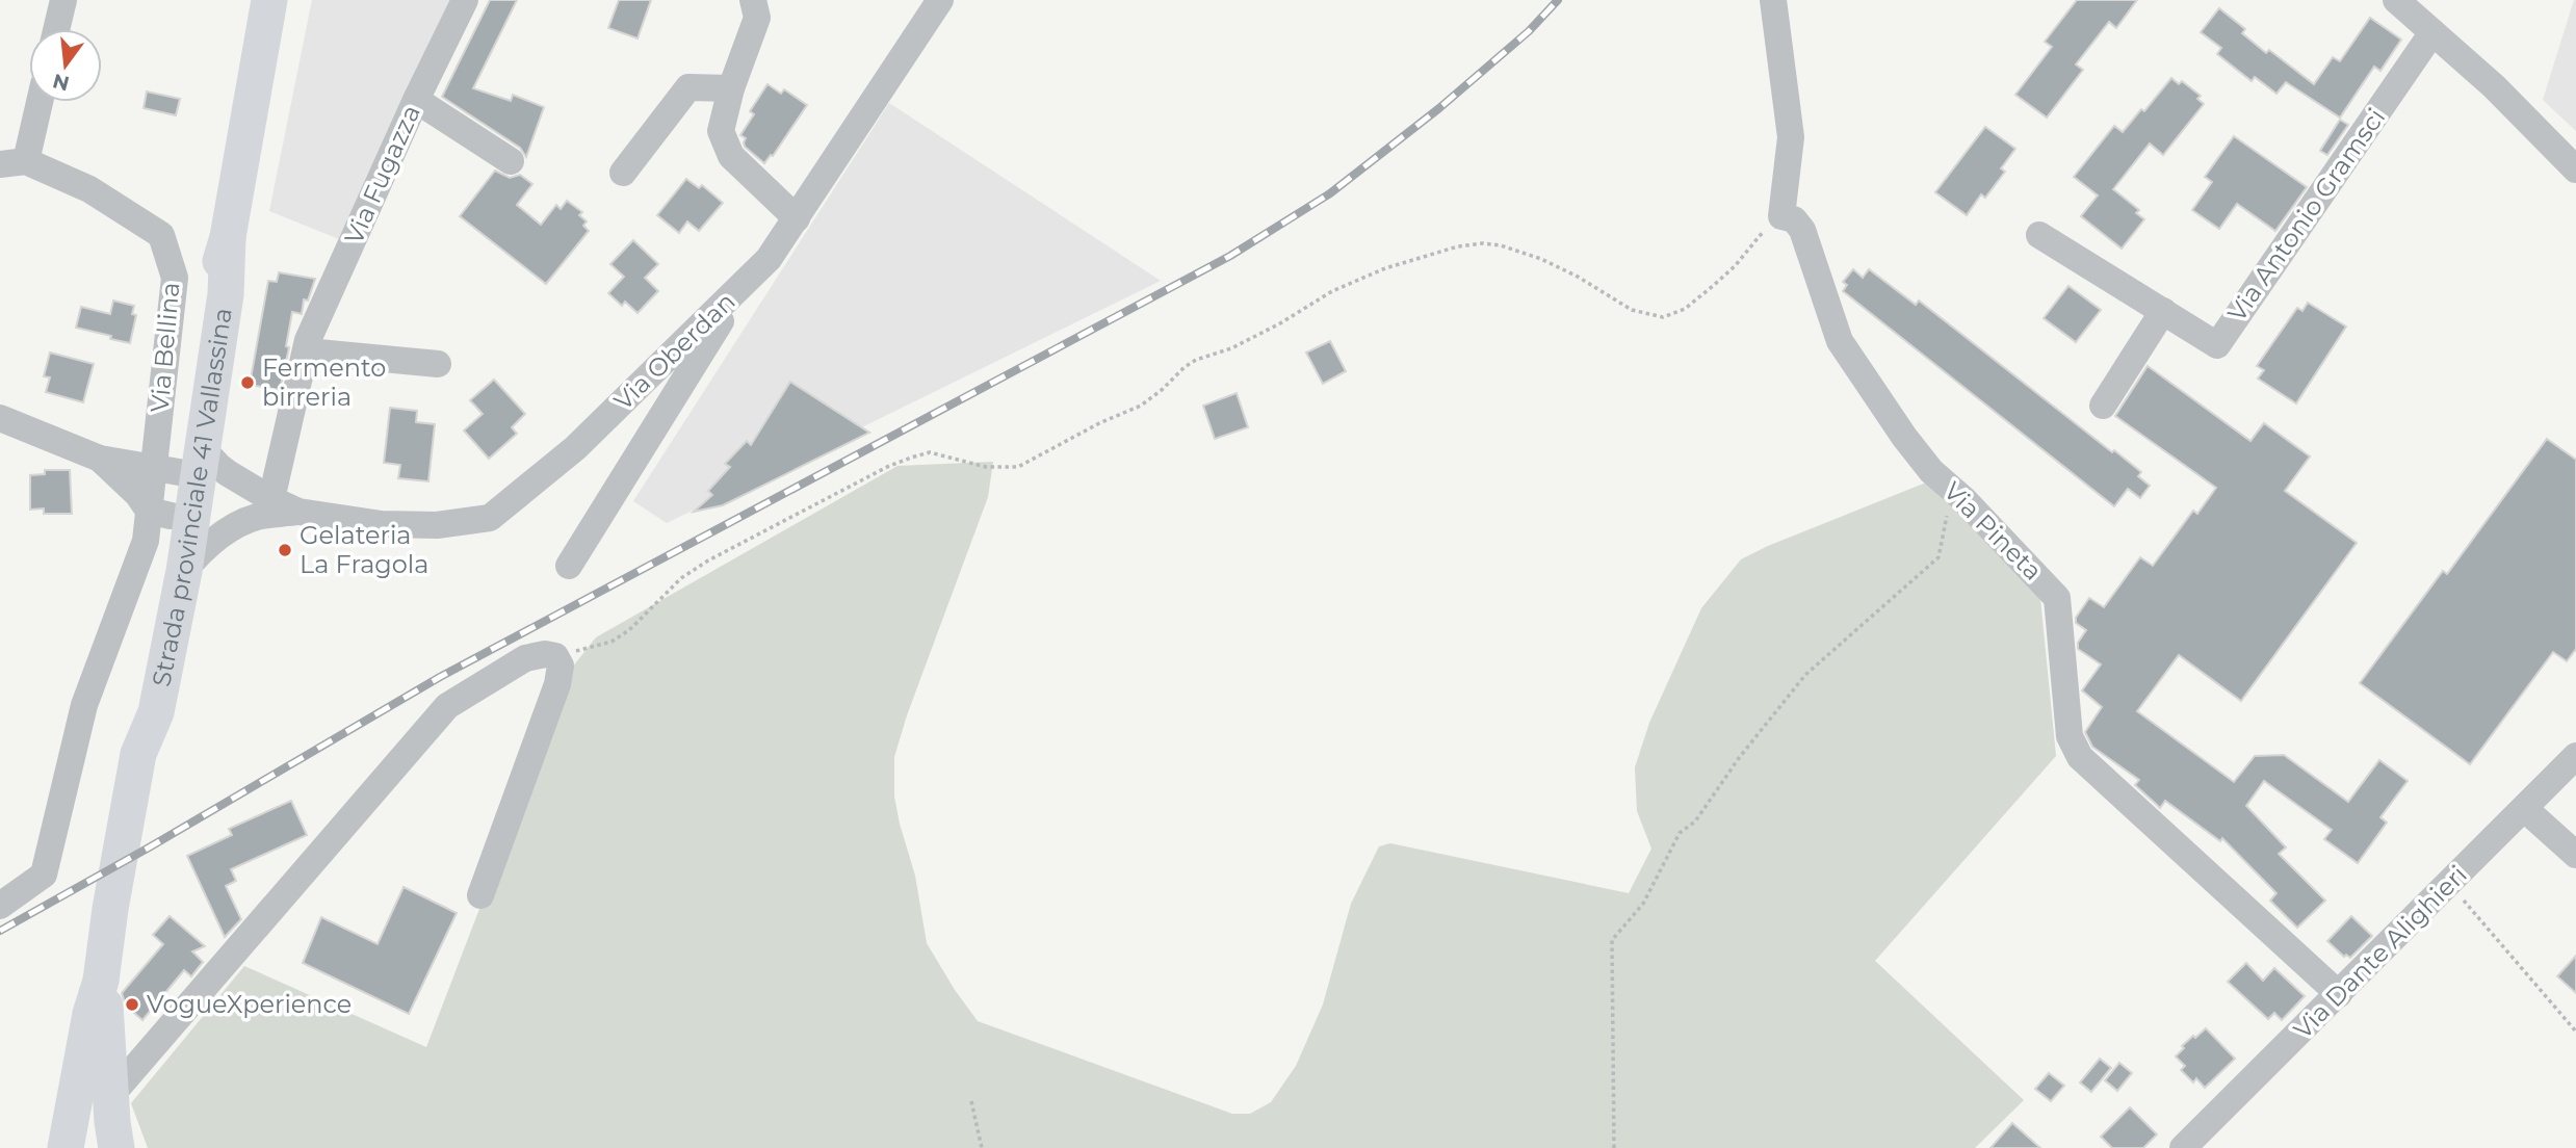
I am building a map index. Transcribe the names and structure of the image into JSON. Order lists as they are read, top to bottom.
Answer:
{
  "streets": {
    "main road": ["Strada provinciale 41 Vallassina"],
    "street": [
      "Via Fugazza",
      "Via Antonio Gramsci",
      "Via Bellina",
      "Via Oberdan",
      "Via Pineta",
      "Via Dante Alighieri"
    ]
  },
  "crossings": [
    ["Via Fugazza", "Via Oberdan"],
    ["Via Bellina", "Via Oberdan"],
    ["Via Bellina", "Strada provinciale 41 Vallassina"],
    ["Via Oberdan", "Strada provinciale 41 Vallassina"],
    ["Via Pineta", "Via Dante Alighieri"]
  ],
  "places": ["Fermento birreria", "Gelateria La Fragola", "VogueXperience"],
  "north": "bottom"
}
